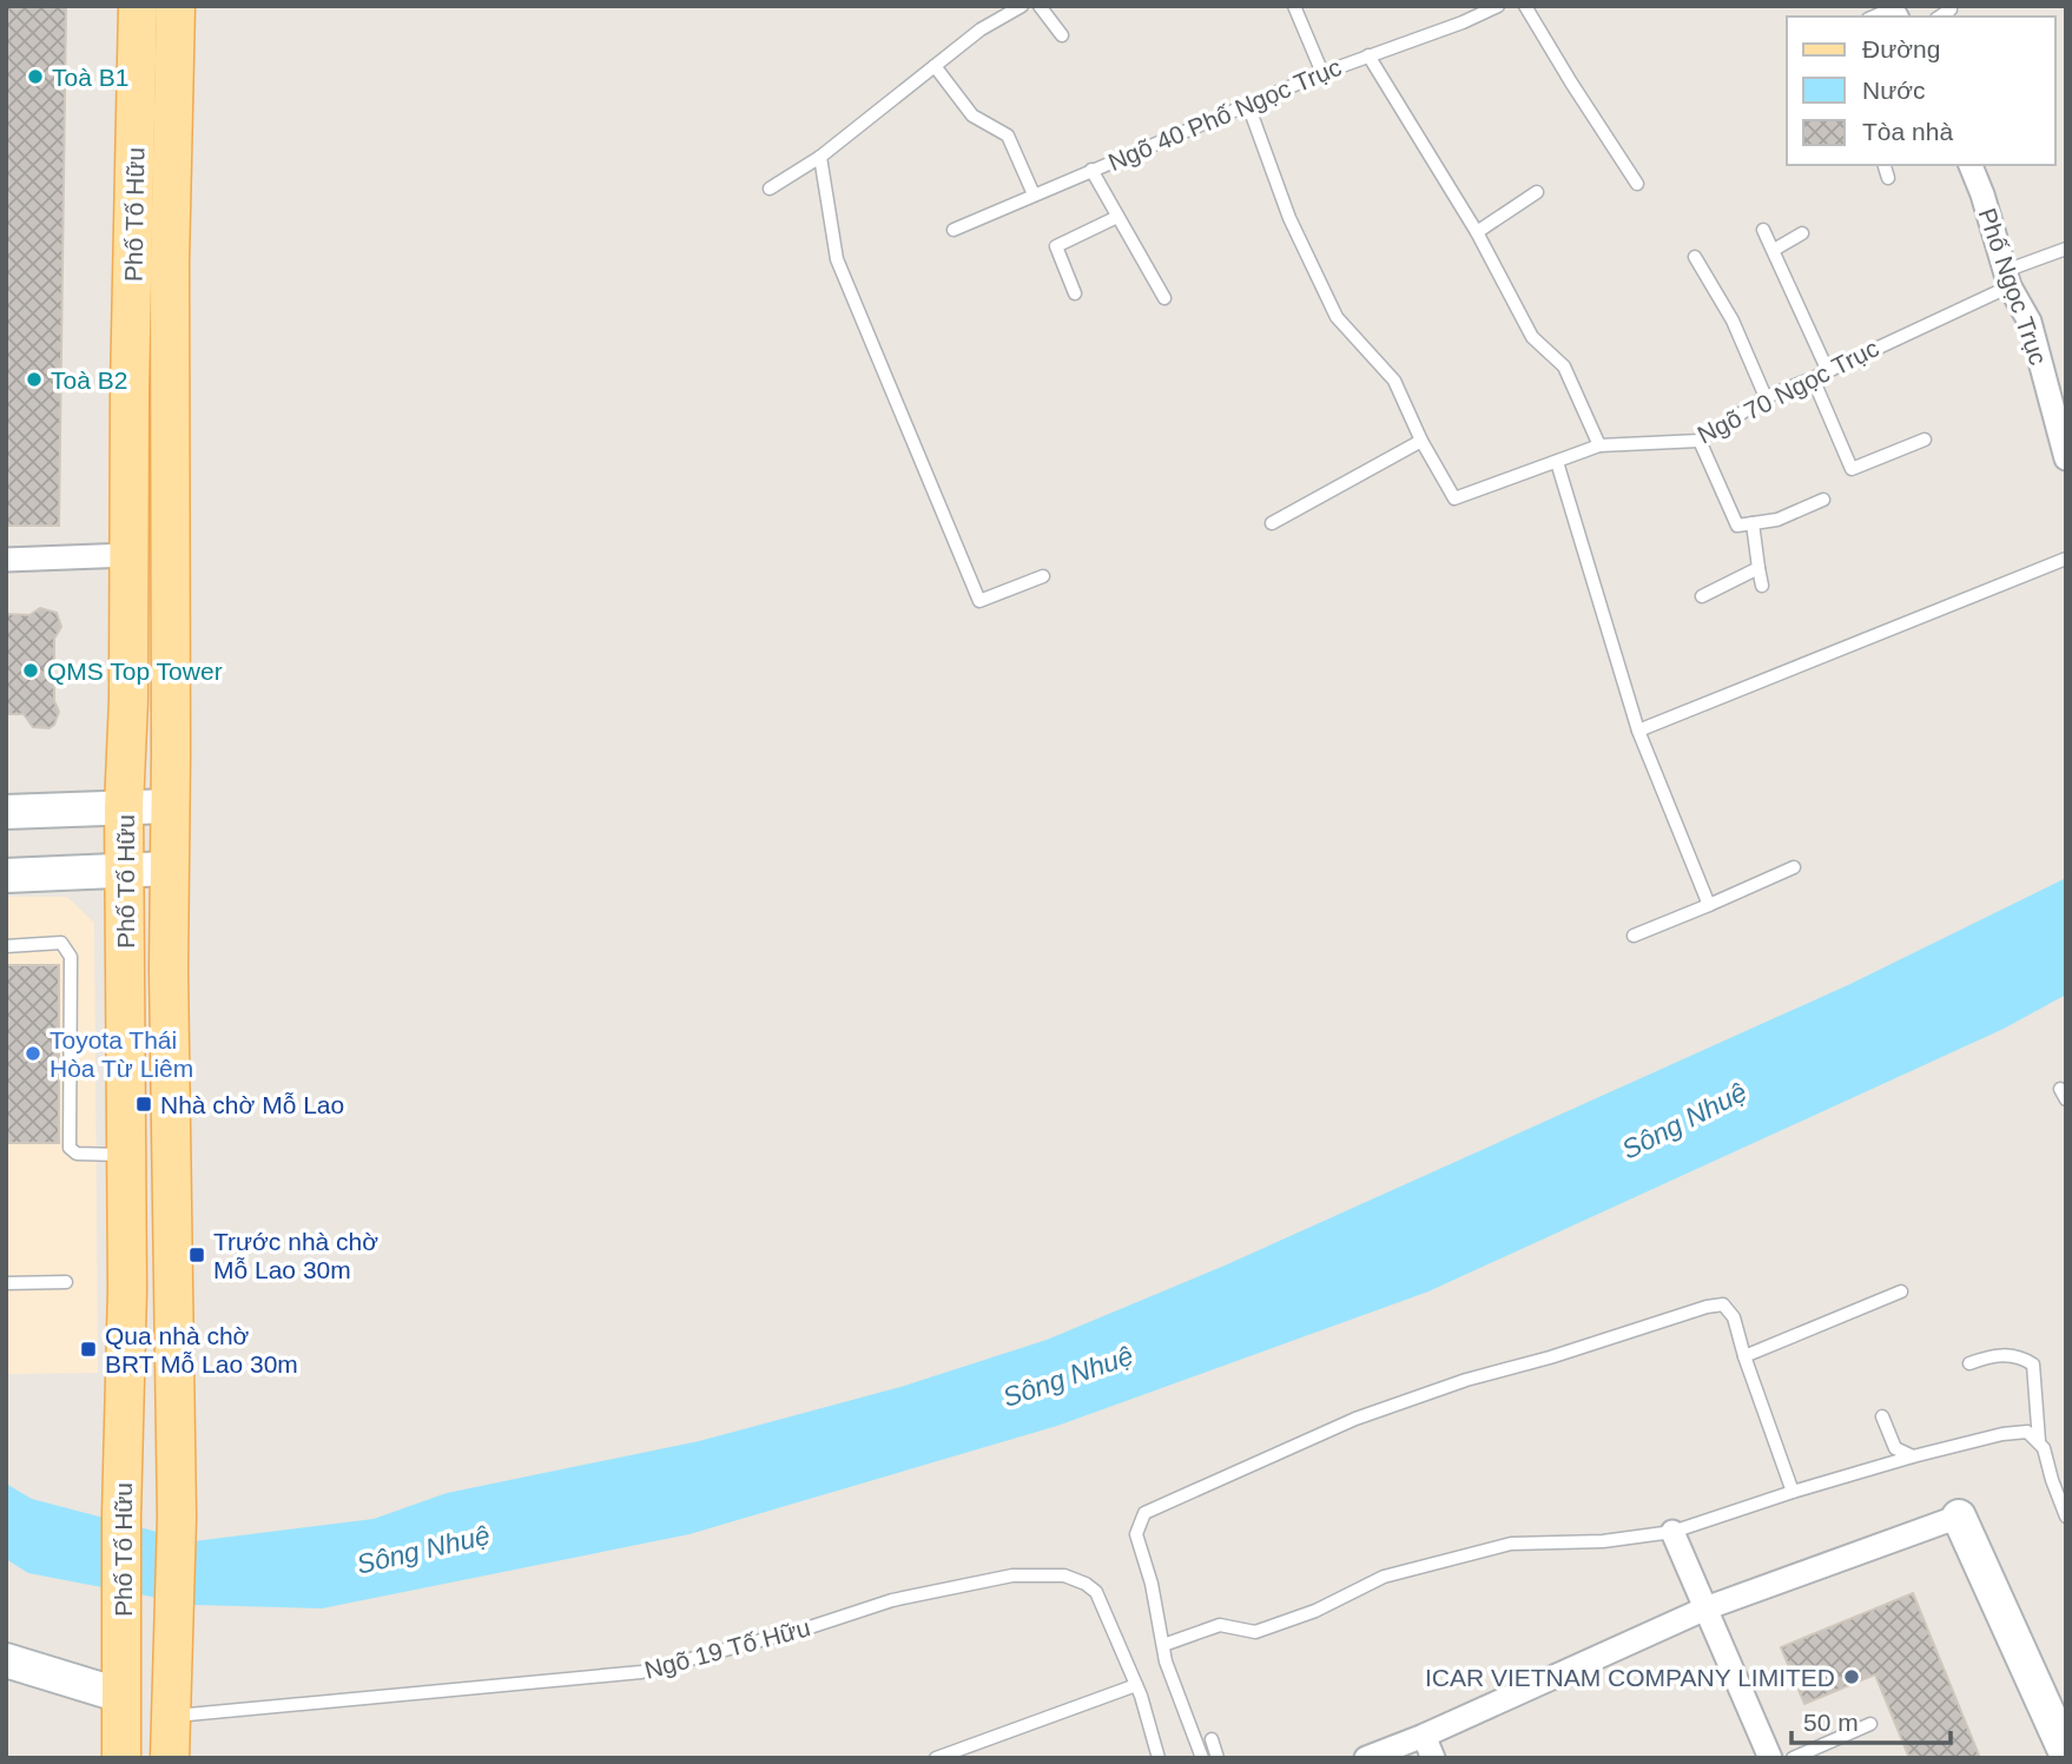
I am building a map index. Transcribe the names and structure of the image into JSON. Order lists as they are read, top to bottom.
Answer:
{
  "streets": {
    "main road": ["Phố Tố Hữu"],
    "street": ["Phố Ngọc Trục"],
    "lane": ["Ngõ 40 Phố Ngọc Trục", "Ngõ 70 Ngọc Trục", "Ngõ 19 Tố Hữu"]
  },
  "crossings": [
    ["Phố Tố Hữu", "Ngõ 19 Tố Hữu"],
    ["Phố Ngọc Trục", "Ngõ 70 Ngọc Trục"]
  ],
  "water": ["Sông Nhuệ"],
  "places": {
    "other": [
      "Toà B1",
      "Toà B2",
      "QMS Top Tower",
      "Toyota Thái Hòa Từ Liêm",
      "ICAR VIETNAM COMPANY LIMITED"
    ],
    "transit": ["Nhà chờ Mỗ Lao", "Trước nhà chờ Mỗ Lao 30m", "Qua nhà chờ BRT Mỗ Lao 30m"]
  },
  "legend": ["Đường", "Nước", "Tòa nhà"],
  "scale_bar": "50 m"
}
